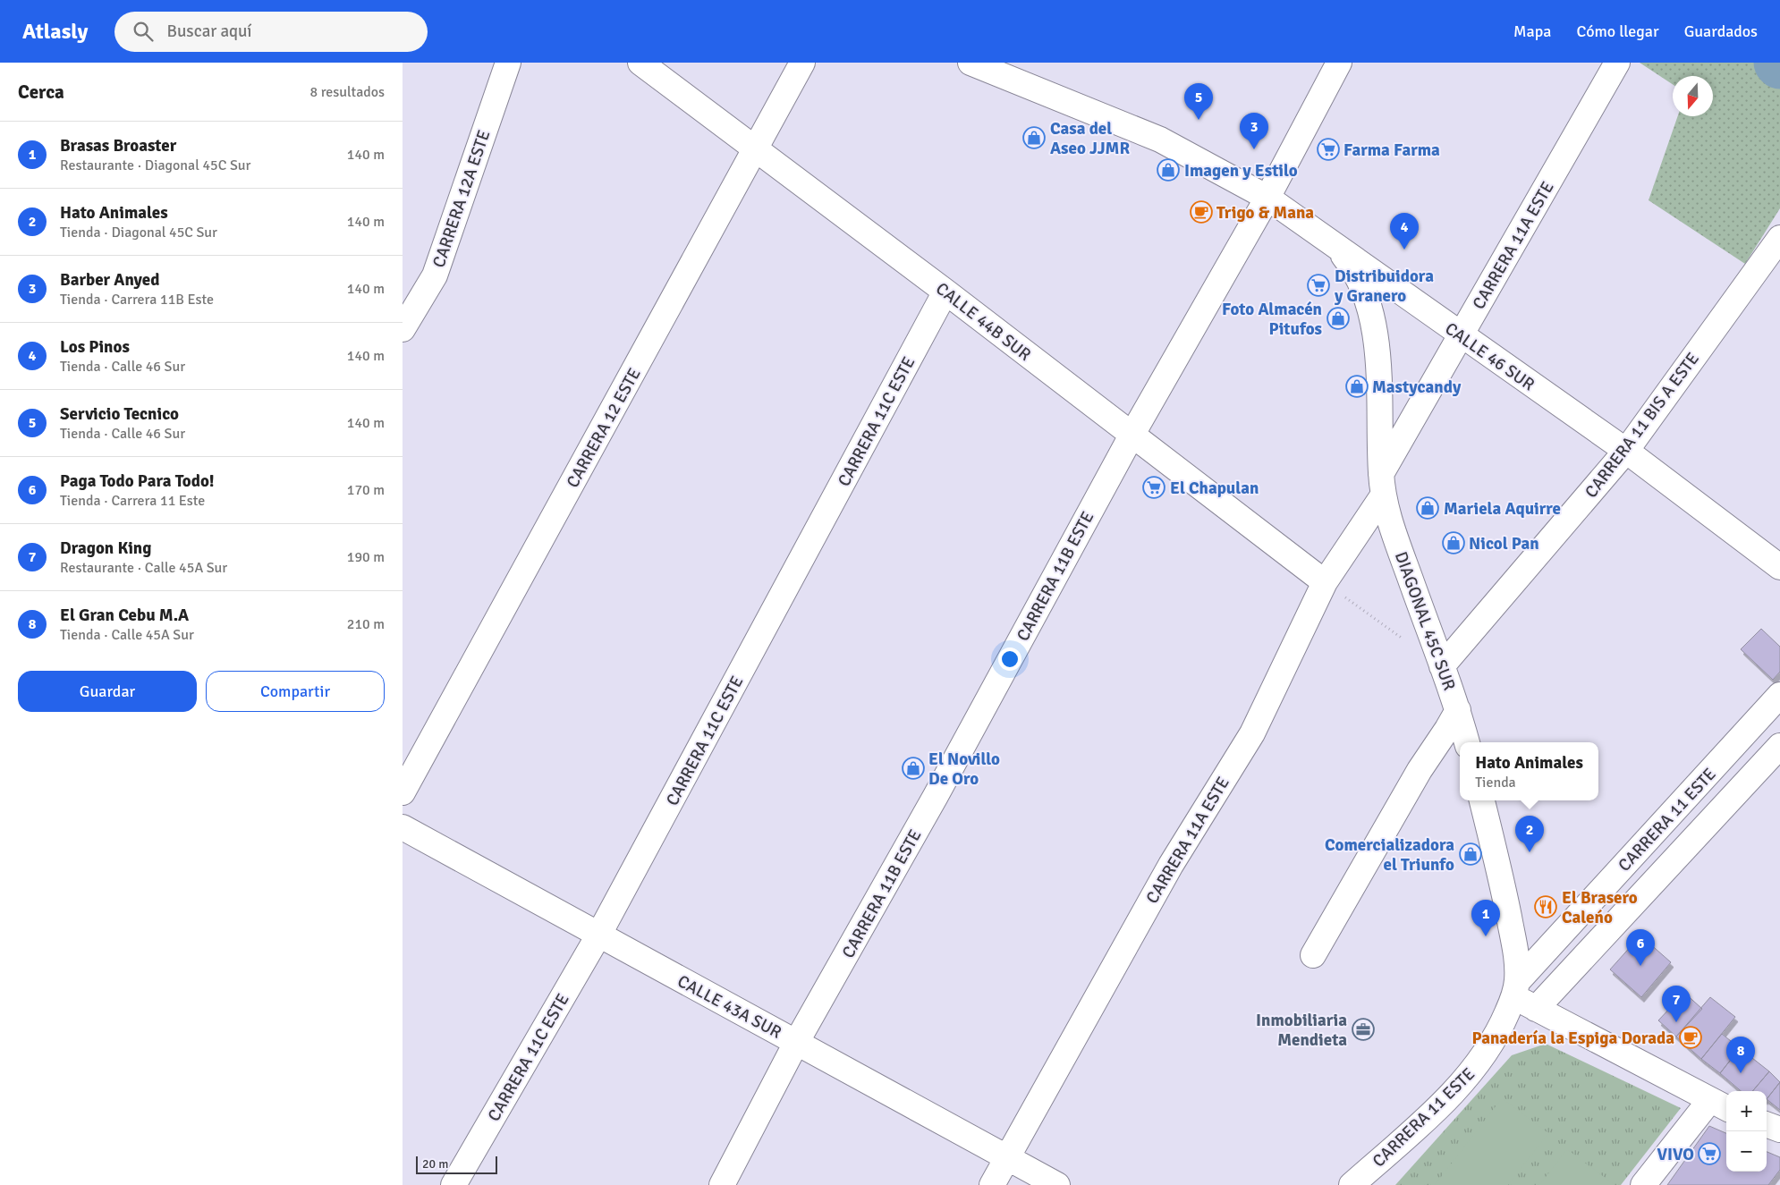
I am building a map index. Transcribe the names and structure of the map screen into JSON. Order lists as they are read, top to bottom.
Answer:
{
  "streets": {
    "street": [
      "CARRERA 12A ESTE",
      "CARRERA 11A ESTE",
      "CALLE 44B SUR",
      "CALLE 46 SUR",
      "CARRERA 11C ESTE",
      "CARRERA 11 BIS A ESTE",
      "CARRERA 12 ESTE",
      "CARRERA 11B ESTE",
      "DIAGONAL 45C SUR",
      "CARRERA 11 ESTE",
      "CALLE 43A SUR"
    ]
  },
  "crossings": [
    ["CARRERA 11A ESTE", "CALLE 44B SUR"],
    ["CARRERA 11A ESTE", "CALLE 46 SUR"],
    ["CARRERA 11A ESTE", "DIAGONAL 45C SUR"],
    ["CARRERA 11A ESTE", "CALLE 43A SUR"],
    ["CALLE 44B SUR", "CARRERA 11C ESTE"],
    ["CALLE 44B SUR", "CARRERA 12 ESTE"],
    ["CALLE 44B SUR", "CARRERA 11B ESTE"],
    ["CALLE 46 SUR", "CARRERA 11 BIS A ESTE"],
    ["CALLE 46 SUR", "CARRERA 11B ESTE"],
    ["CALLE 46 SUR", "DIAGONAL 45C SUR"],
    ["CARRERA 11C ESTE", "CALLE 43A SUR"],
    ["CARRERA 11 BIS A ESTE", "DIAGONAL 45C SUR"],
    ["CARRERA 11B ESTE", "CALLE 43A SUR"]
  ],
  "places": {
    "shop": [
      "Casa del Aseo JJMR",
      "Imagen y Estilo",
      "Foto Almacén Pitufos",
      "Mastycandy",
      "Mariela Aquirre",
      "Nicol Pan",
      "El Novillo De Oro",
      "Comercializadora el Triunfo"
    ],
    "supermarket": [
      "Farma Farma",
      "Distribuidora y Granero",
      "El Chapulan",
      "VIVO"
    ],
    "cafe": ["Trigo & Mana", "Panadería la Espiga Dorada"],
    "restaurant": ["El Brasero Caleńo"],
    "office": ["Inmobiliaria Mendieta"]
  },
  "scale_bar": "20 m",
  "north": "bottom",
  "page": {
    "header": "Atlasly",
    "search": "Buscar aquí",
    "nav": ["Mapa", "Cómo llegar", "Guardados"],
    "heading": ["Cerca", "8 resultados"],
    "pins": [
      "5",
      "3",
      "4",
      "2",
      "1",
      "6",
      "7",
      "8"
    ],
    "list": [
      {
        "mark": "1",
        "name": "Brasas Broaster",
        "note": "Restaurante · Diagonal 45C Sur",
        "value": "140 m"
      },
      {
        "mark": "2",
        "name": "Hato Animales",
        "note": "Tienda · Diagonal 45C Sur",
        "value": "140 m"
      },
      {
        "mark": "3",
        "name": "Barber Anyed",
        "note": "Tienda · Carrera 11B Este",
        "value": "140 m"
      },
      {
        "mark": "4",
        "name": "Los Pinos",
        "note": "Tienda · Calle 46 Sur",
        "value": "140 m"
      },
      {
        "mark": "5",
        "name": "Servicio Tecnico",
        "note": "Tienda · Calle 46 Sur",
        "value": "140 m"
      },
      {
        "mark": "6",
        "name": "Paga Todo Para Todo!",
        "note": "Tienda · Carrera 11 Este",
        "value": "170 m"
      },
      {
        "mark": "7",
        "name": "Dragon King",
        "note": "Restaurante · Calle 45A Sur",
        "value": "190 m"
      },
      {
        "mark": "8",
        "name": "El Gran Cebu M.A",
        "note": "Tienda · Calle 45A Sur",
        "value": "210 m"
      }
    ],
    "buttons": ["Guardar", "Compartir"],
    "popup": ["Hato Animales", "Tienda"],
    "map_buttons": ["+", "−"],
    "scale": "20 m"
  }
}
